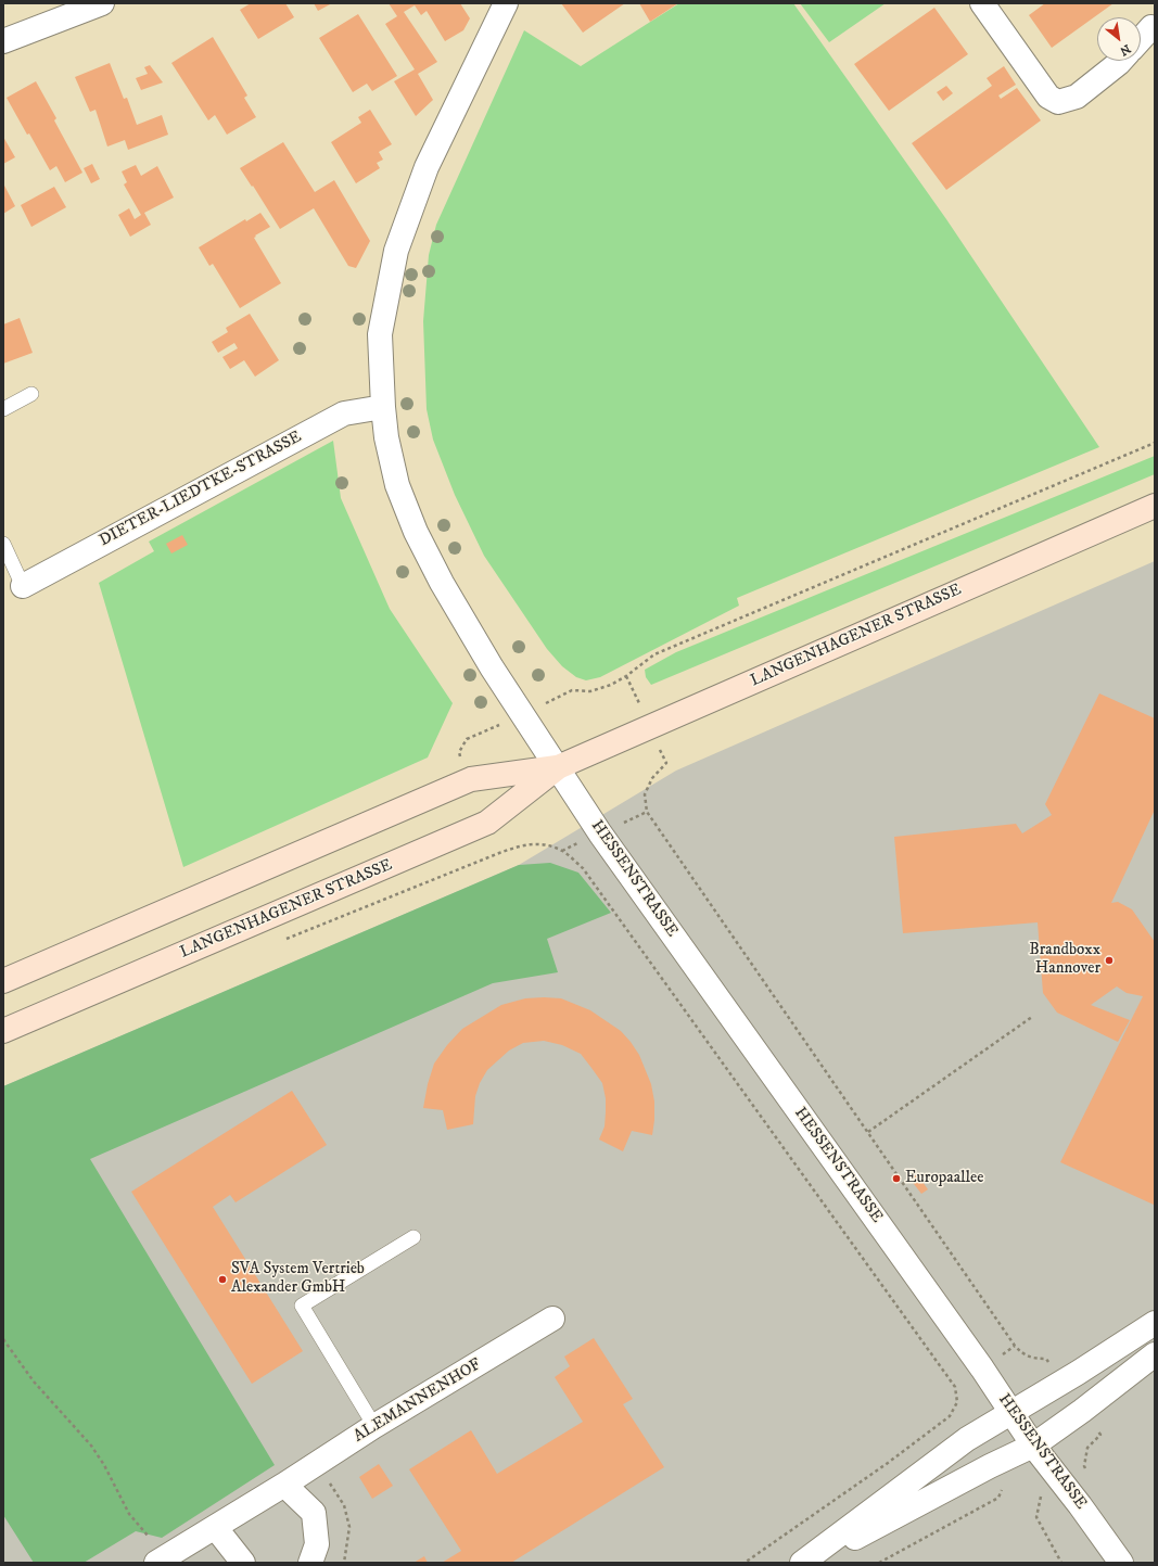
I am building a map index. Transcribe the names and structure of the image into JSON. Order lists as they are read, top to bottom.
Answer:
{
  "streets": {
    "main road": ["LANGENHAGENER STRASSE"],
    "street": ["DIETER-LIEDTKE-STRASSE", "HESSENSTRASSE", "ALEMANNENHOF"]
  },
  "crossings": [
    ["DIETER-LIEDTKE-STRASSE", "HESSENSTRASSE"],
    ["LANGENHAGENER STRASSE", "HESSENSTRASSE"]
  ],
  "places": ["Brandboxx Hannover", "Europaallee", "SVA System Vertrieb Alexander GmbH"],
  "north": "bottom right"
}
